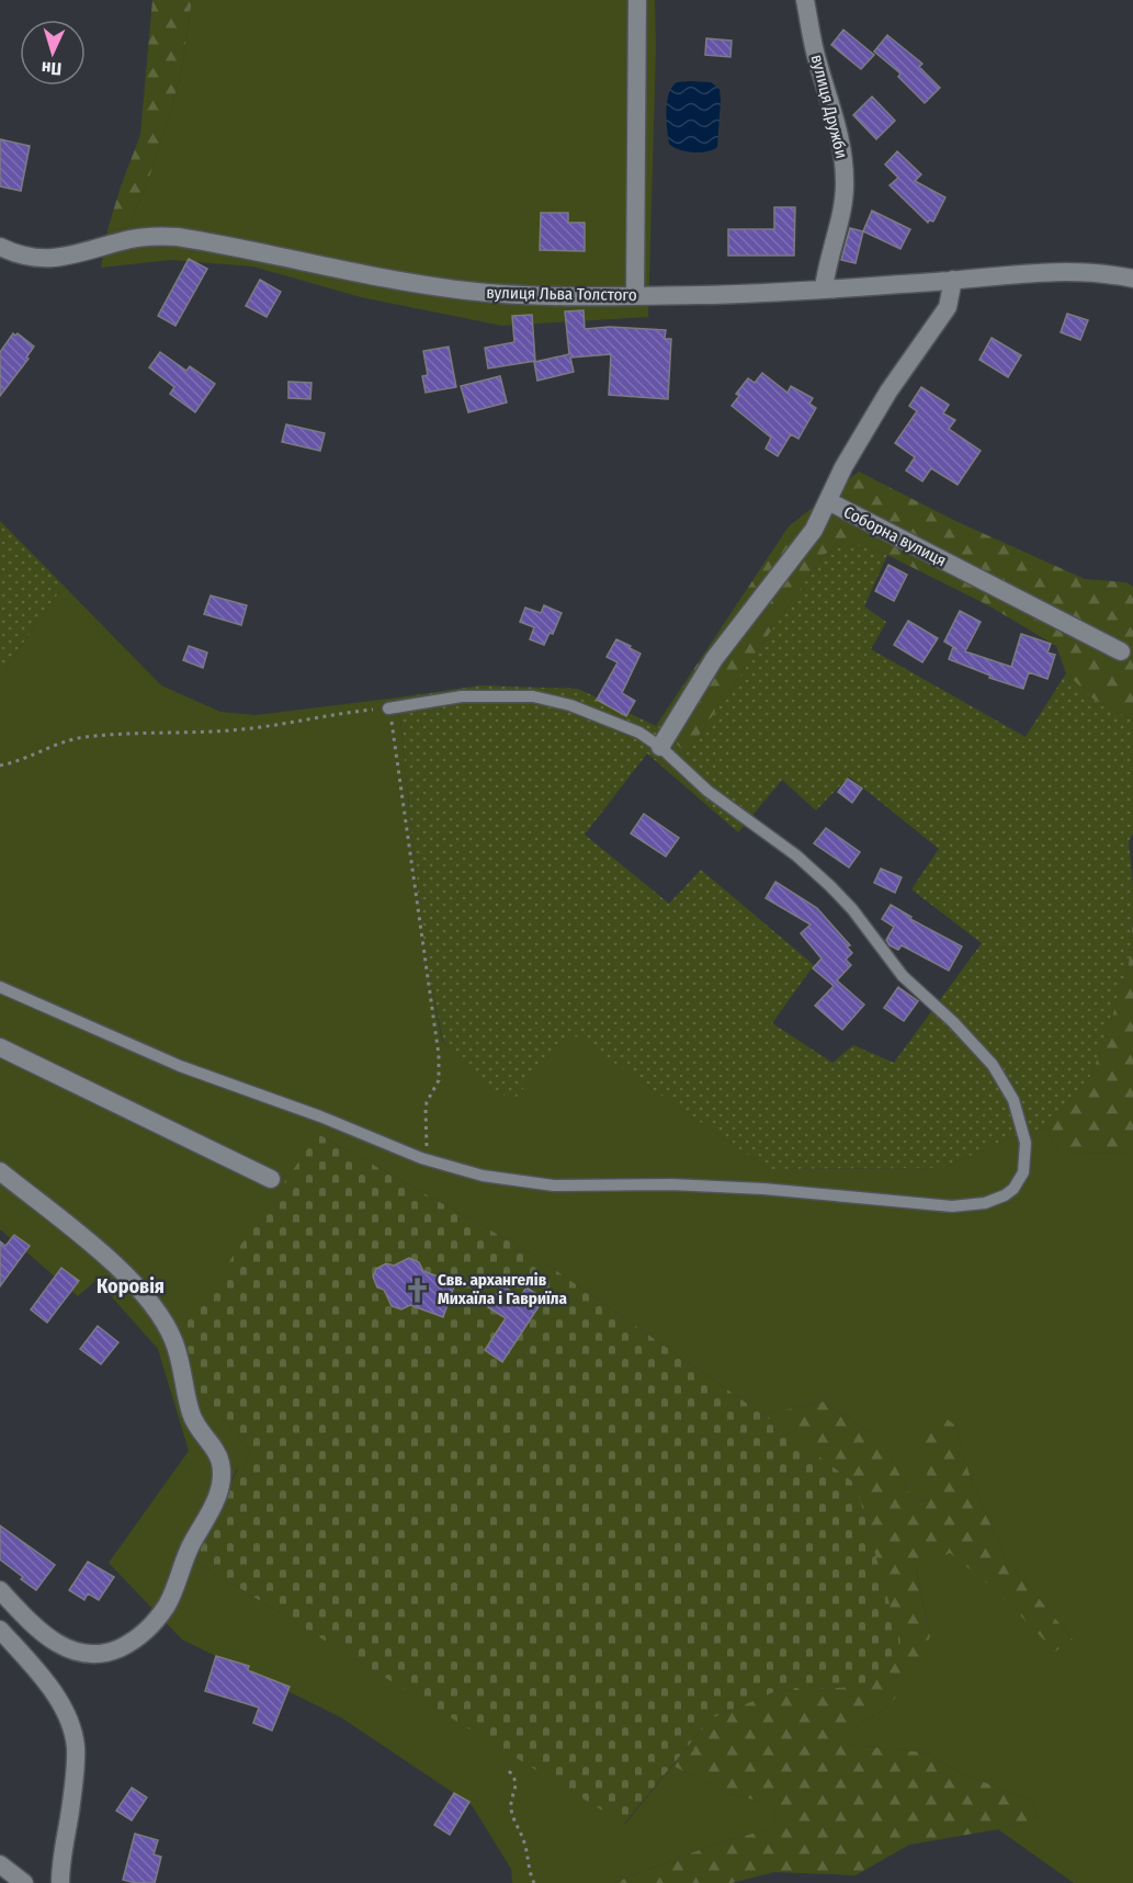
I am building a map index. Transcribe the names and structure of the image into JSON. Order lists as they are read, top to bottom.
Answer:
{
  "streets": {
    "street": ["вулиця Дружби", "вулиця Льва Толстого", "Соборна вулиця"]
  },
  "crossings": [
    ["вулиця Дружби", "вулиця Льва Толстого"],
    ["вулиця Льва Толстого", "Соборна вулиця"]
  ],
  "districts": ["Коровія"],
  "places": {
    "church": ["Свв. архангелів Михаїла і Гавриїла"]
  },
  "north": "bottom"
}
